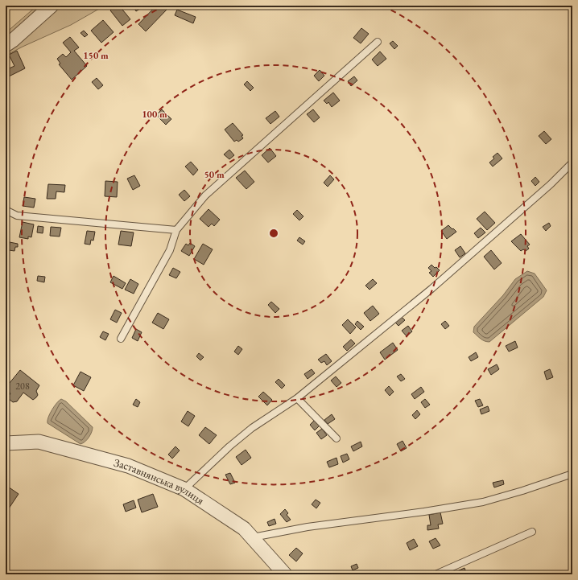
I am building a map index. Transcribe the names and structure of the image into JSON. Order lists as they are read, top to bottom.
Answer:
{
  "streets": {
    "street": ["Заставнянська вулиця"]
  },
  "house_numbers": ["208"],
  "rings": ["150 m", "100 m", "50 m"]
}
